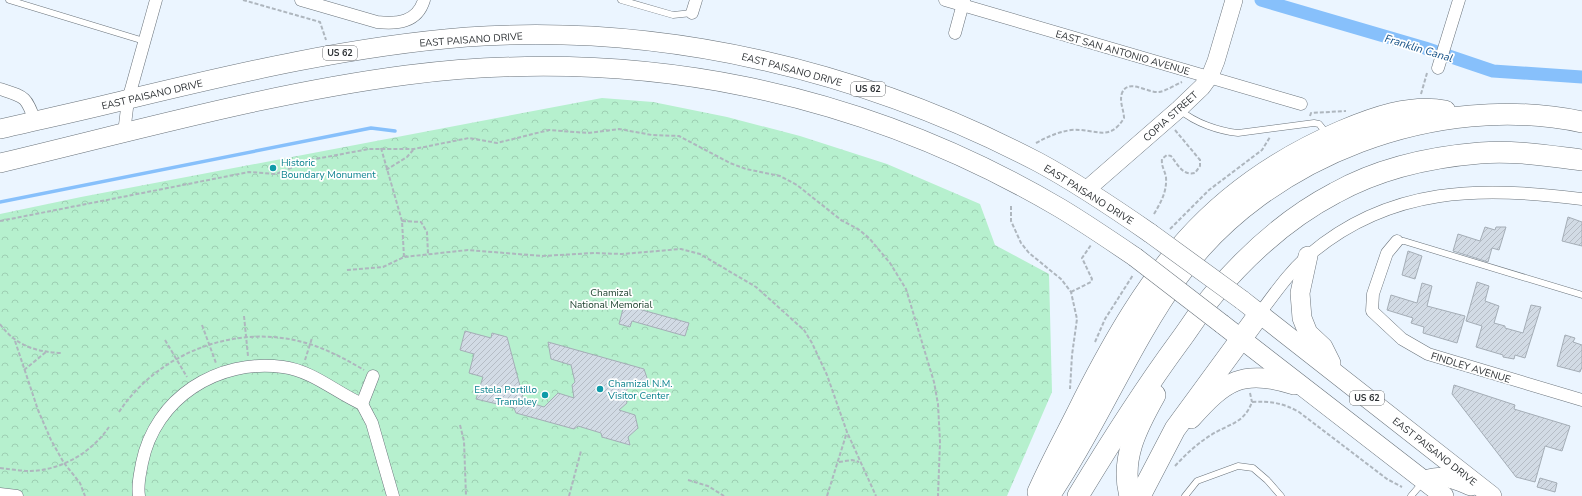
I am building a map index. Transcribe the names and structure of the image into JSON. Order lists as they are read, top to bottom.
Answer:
{
  "streets": {
    "main road": ["EAST PAISANO DRIVE", "US 62", "COPIA STREET"],
    "street": ["EAST SAN ANTONIO AVENUE", "FINDLEY AVENUE"]
  },
  "crossings": [
    ["EAST PAISANO DRIVE", "COPIA STREET"],
    ["EAST SAN ANTONIO AVENUE", "COPIA STREET"]
  ],
  "water": ["Franklin Canal"],
  "parks": ["Chamizal National Memorial"],
  "places": ["Historic Boundary Monument", "Chamizal N.M. Visitor Center", "Estela Portillo Trambley"]
}
